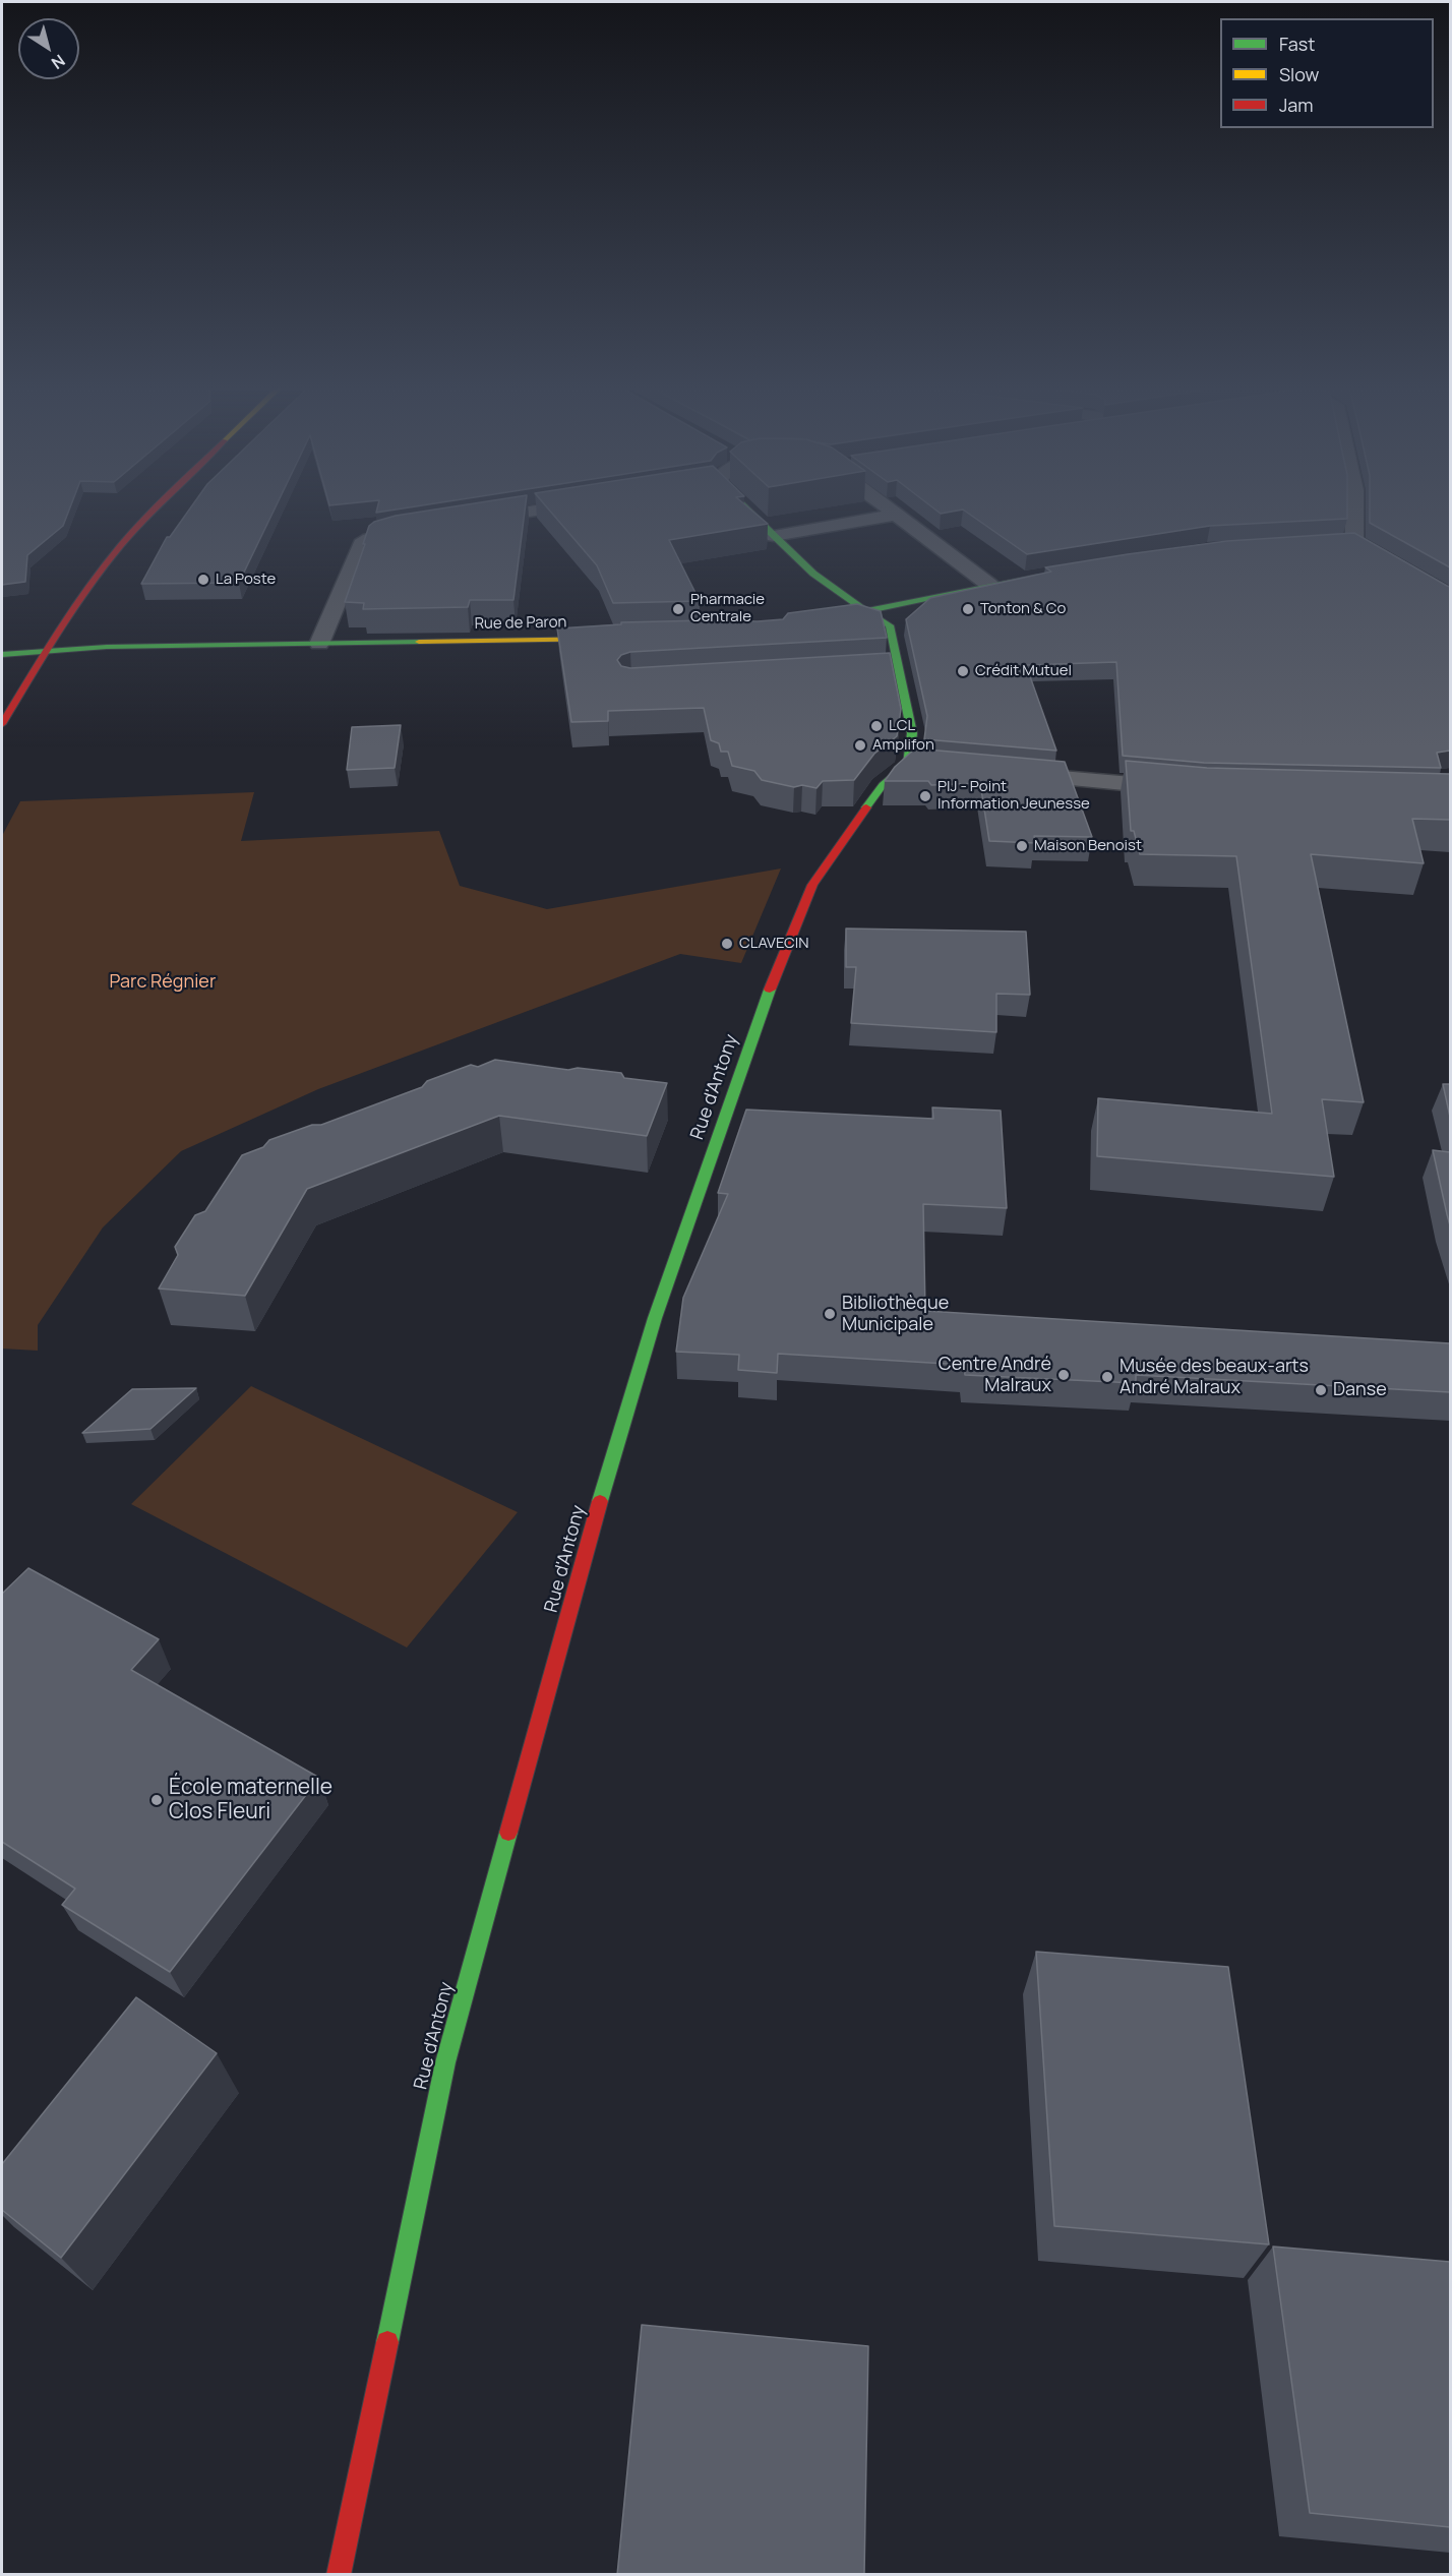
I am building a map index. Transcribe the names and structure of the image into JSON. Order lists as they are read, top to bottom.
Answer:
{
  "streets": {
    "street": ["Rue de Paron", "Rue d'Antony"]
  },
  "parks": ["Parc Régnier"],
  "places": [
    "La Poste",
    "Pharmacie Centrale",
    "Tonton & Co",
    "Crédit Mutuel",
    "LCL",
    "Amplifon",
    "PIJ - Point Information Jeunesse",
    "Maison Benoist",
    "CLAVECIN",
    "Bibliothèque Municipale",
    "Centre André Malraux",
    "Musée des beaux-arts André Malraux",
    "Danse",
    "École maternelle Clos Fleuri"
  ],
  "legend": ["Fast", "Slow", "Jam"],
  "north": "bottom right"
}
